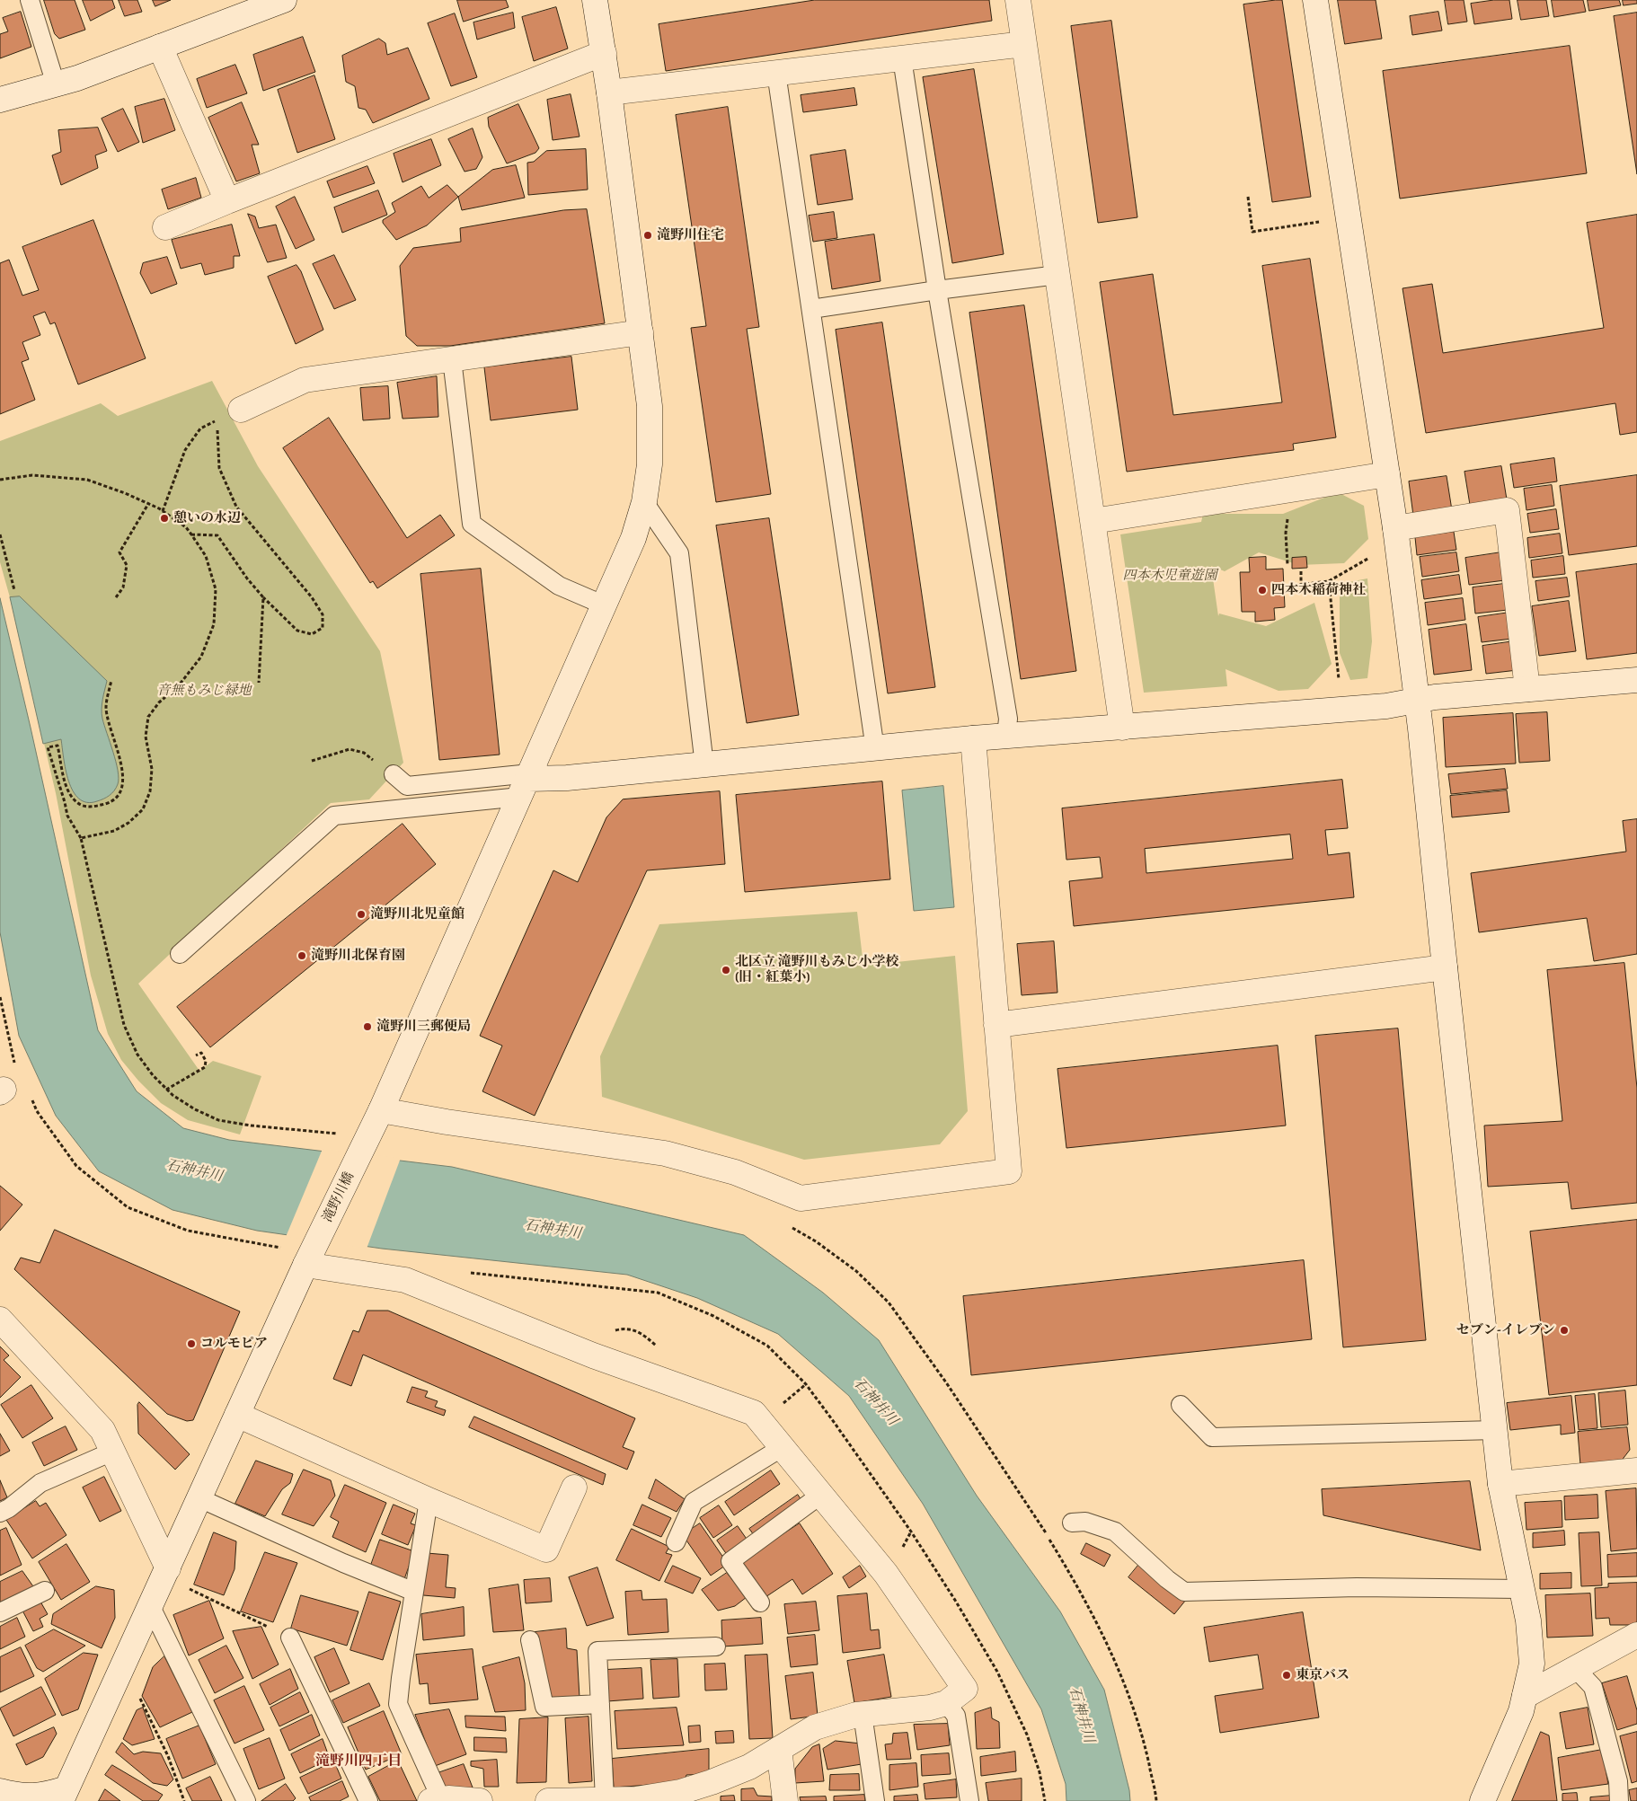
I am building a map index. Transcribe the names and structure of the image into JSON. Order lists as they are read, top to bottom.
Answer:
{
  "streets": {
    "street": ["滝野川橋"]
  },
  "districts": ["滝野川四丁目"],
  "water": ["石神井川"],
  "parks": ["四本木児童遊園", "音無もみじ緑地"],
  "places": [
    "滝野川住宅",
    "憩いの水辺",
    "四本木稲荷神社",
    "滝野川北児童館",
    "滝野川北保育園",
    "北区立 滝野川もみじ小学校 (旧・紅葉小)",
    "滝野川三郵便局",
    "セブン-イレブン",
    "コルモピア",
    "東京バス"
  ]
}
